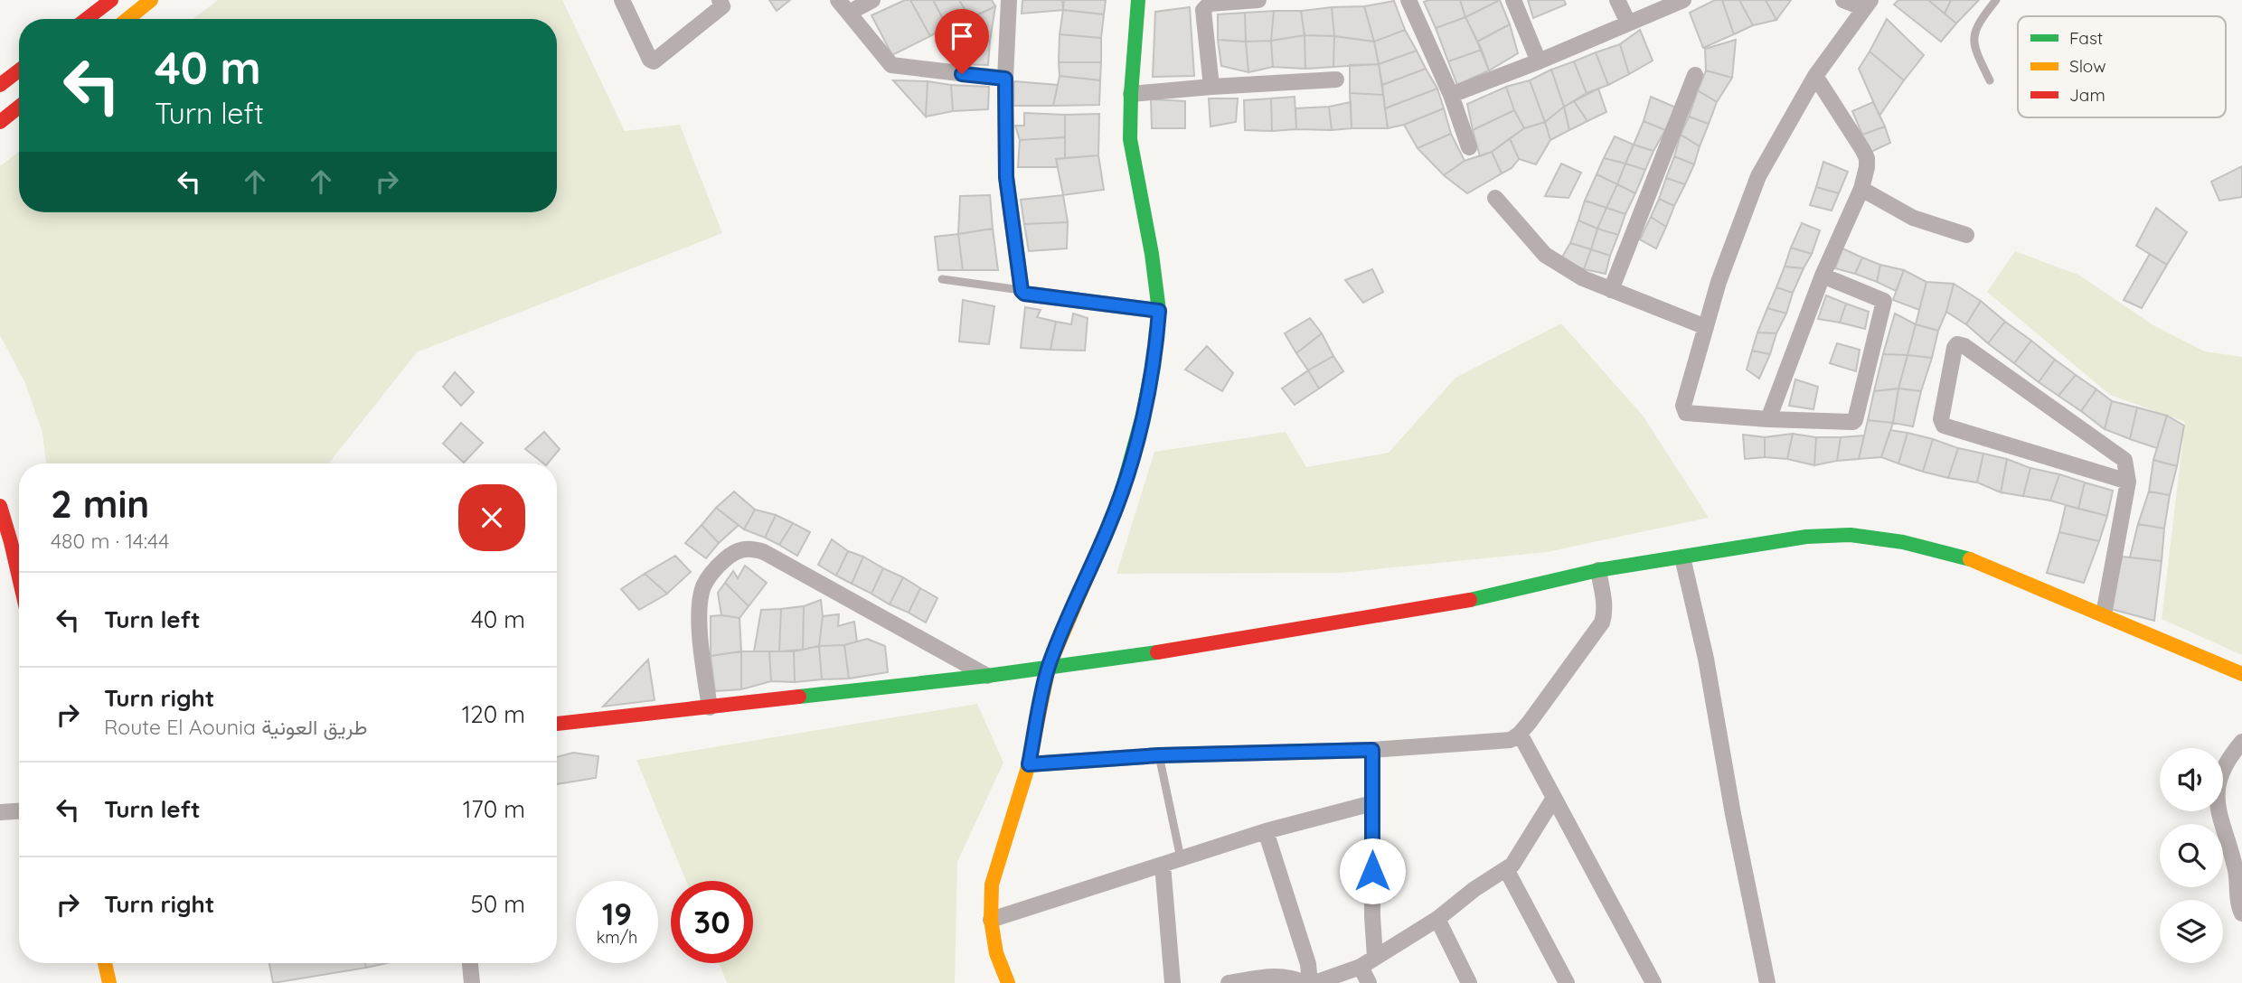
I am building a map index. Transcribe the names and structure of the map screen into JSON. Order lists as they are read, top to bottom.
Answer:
{
  "legend": ["Fast", "Slow", "Jam"],
  "page": {
    "turn": ["40 m", "Turn left"],
    "heading": ["2 min", "480 m · 14:44"],
    "list": [
      {
        "name": "Turn left",
        "value": "40 m"
      },
      {
        "name": "Turn right",
        "note": "Route El Aounia طريق العونية",
        "value": "120 m"
      },
      {
        "name": "Turn left",
        "value": "170 m"
      },
      {
        "name": "Turn right",
        "value": "50 m"
      }
    ],
    "speed": "19 km/h",
    "limit": "30"
  }
}
